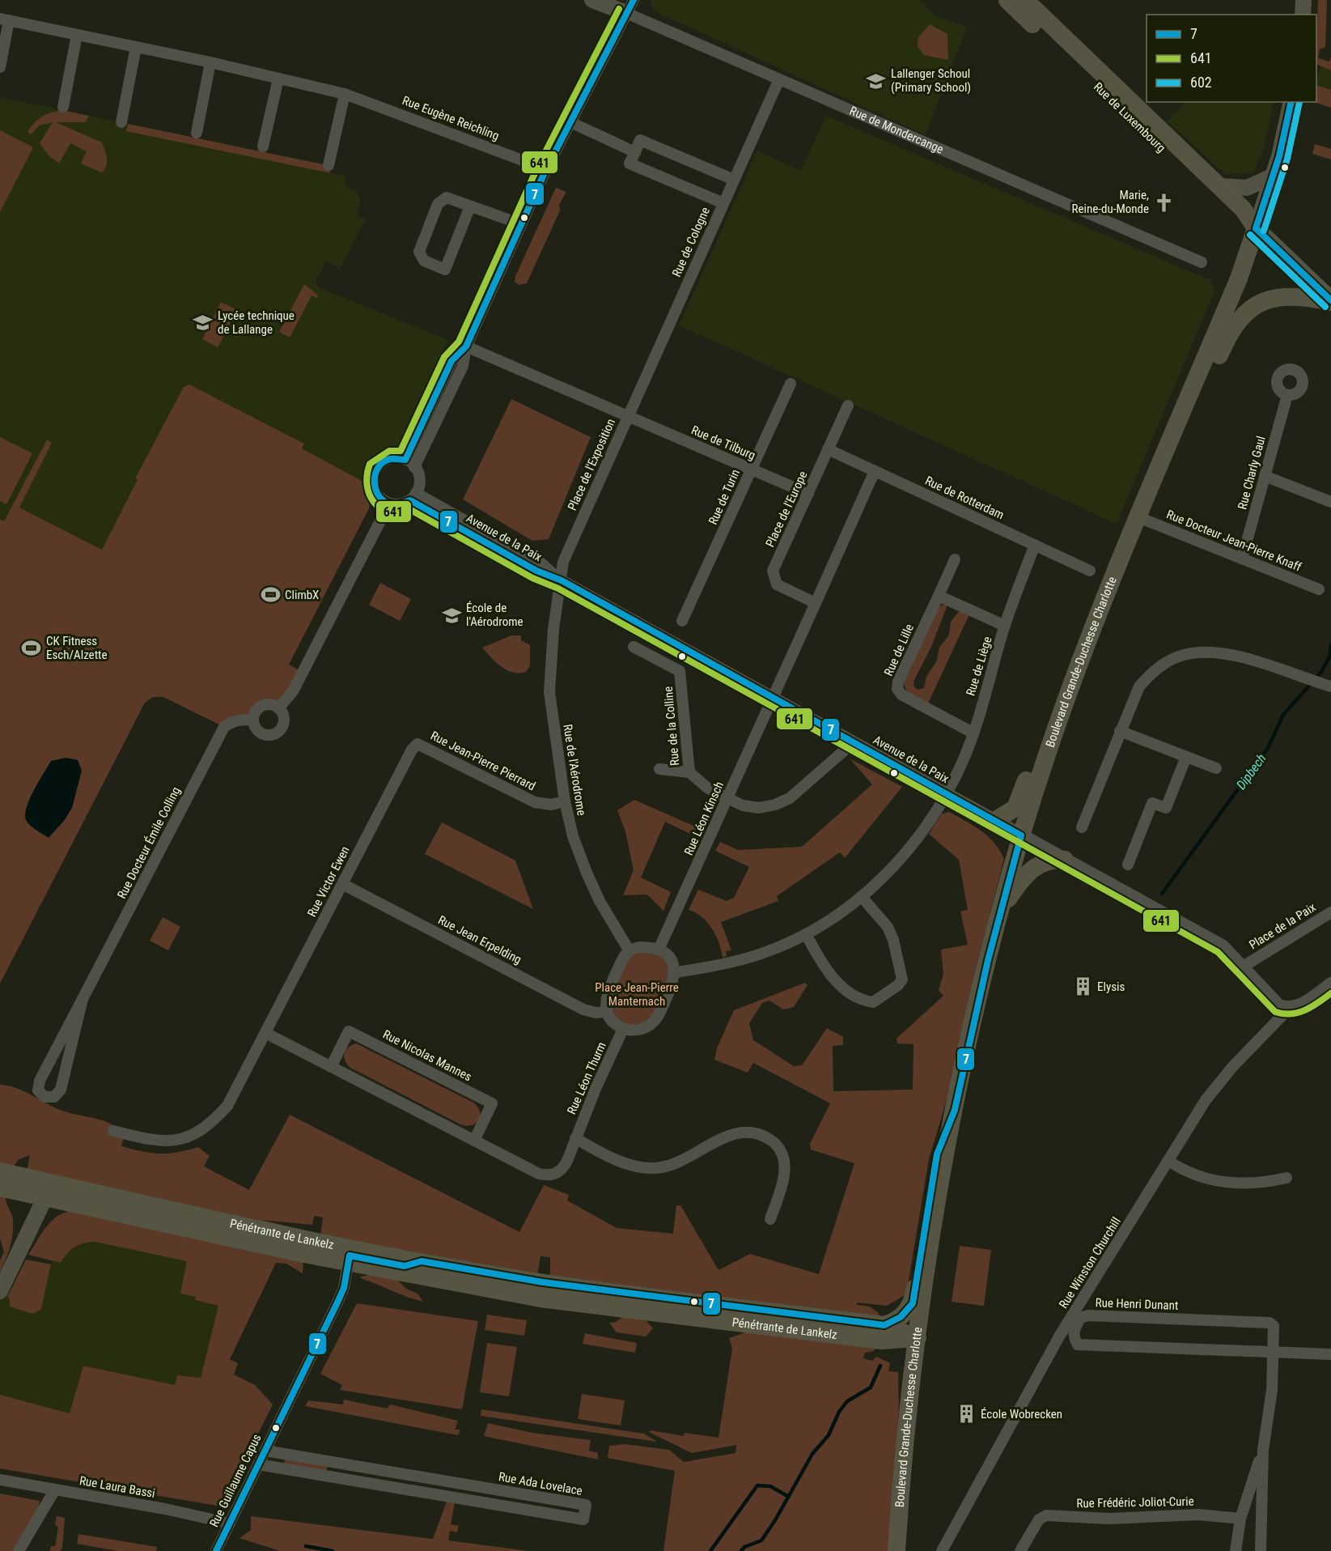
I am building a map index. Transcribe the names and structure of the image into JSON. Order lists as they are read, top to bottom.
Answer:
{
  "streets": {
    "main road": [
      "Rue de Luxembourg",
      "Rue de Mondercange",
      "Boulevard Grande-Duchesse Charlotte",
      "Pénétrante de Lankelz"
    ],
    "street": [
      "Rue Eugène Reichling",
      "Rue de Cologne",
      "Rue de Tilburg",
      "Place de l'Exposition",
      "Rue Charly Gaul",
      "Rue de Turin",
      "Rue de Rotterdam",
      "Place de l'Europe",
      "Avenue de la Paix",
      "Rue Docteur Jean-Pierre Knaff",
      "Rue de Lille",
      "Rue de Liège",
      "Rue de la Colline",
      "Rue Jean-Pierre Pierrard",
      "Rue de l'Aérodrome",
      "Rue Léon Kinsch",
      "Rue Docteur Émile Colling",
      "Rue Victor Ewen",
      "Place de la Paix",
      "Rue Jean Erpelding",
      "Rue Nicolas Mannes",
      "Rue Léon Thurm",
      "Rue Winston Churchill",
      "Rue Henri Dunant",
      "Rue Guillaume Capus",
      "Rue Ada Lovelace",
      "Rue Laura Bassi",
      "Rue Frédéric Joliot-Curie"
    ]
  },
  "crossings": [
    ["Rue de Luxembourg", "Boulevard Grande-Duchesse Charlotte"],
    ["Rue de Mondercange", "Rue de Cologne"],
    ["Rue de Cologne", "Rue de Tilburg"],
    ["Rue de Cologne", "Place de l'Exposition"],
    ["Rue de Tilburg", "Place de l'Exposition"],
    ["Rue de Tilburg", "Rue de Turin"],
    ["Rue de Tilburg", "Place de l'Europe"],
    ["Place de l'Exposition", "Avenue de la Paix"],
    ["Place de l'Exposition", "Rue de l'Aérodrome"],
    ["Rue Charly Gaul", "Rue Docteur Jean-Pierre Knaff"],
    ["Rue de Rotterdam", "Place de l'Europe"],
    ["Rue de Rotterdam", "Rue de Liège"],
    ["Avenue de la Paix", "Boulevard Grande-Duchesse Charlotte"],
    ["Avenue de la Paix", "Rue de Liège"],
    ["Avenue de la Paix", "Rue de la Colline"],
    ["Avenue de la Paix", "Rue de l'Aérodrome"],
    ["Avenue de la Paix", "Rue Léon Kinsch"],
    ["Avenue de la Paix", "Place de la Paix"],
    ["Rue Docteur Jean-Pierre Knaff", "Boulevard Grande-Duchesse Charlotte"],
    ["Rue de Lille", "Rue de Liège"],
    ["Boulevard Grande-Duchesse Charlotte", "Pénétrante de Lankelz"],
    ["Rue de Liège", "Rue de l'Aérodrome"],
    ["Rue de Liège", "Rue Léon Kinsch"],
    ["Rue de Liège", "Rue Jean Erpelding"],
    ["Rue de Liège", "Rue Léon Thurm"],
    ["Rue de la Colline", "Rue Léon Kinsch"],
    ["Rue Jean-Pierre Pierrard", "Rue de l'Aérodrome"],
    ["Rue Jean-Pierre Pierrard", "Rue Victor Ewen"],
    ["Rue de l'Aérodrome", "Rue Léon Kinsch"],
    ["Rue de l'Aérodrome", "Rue Jean Erpelding"],
    ["Rue de l'Aérodrome", "Rue Léon Thurm"],
    ["Rue Léon Kinsch", "Rue Jean Erpelding"],
    ["Rue Léon Kinsch", "Rue Léon Thurm"],
    ["Rue Victor Ewen", "Rue Jean Erpelding"],
    ["Place de la Paix", "Rue Winston Churchill"],
    ["Rue Jean Erpelding", "Rue Léon Thurm"],
    ["Pénétrante de Lankelz", "Rue Guillaume Capus"],
    ["Rue Guillaume Capus", "Rue Ada Lovelace"],
    ["Rue Guillaume Capus", "Rue Laura Bassi"]
  ],
  "water": ["Dipbech"],
  "parks": ["Place Jean-Pierre Manternach"],
  "places": {
    "school or university": ["Lallenger Schoul (Primary School)", "Lycée technique de Lallange", "École de l'Aérodrome"],
    "church": ["Marie, Reine-du-Monde"],
    "sports": ["ClimbX", "CK Fitness Esch/Alzette"],
    "building": ["Elysis", "École Wobrecken"]
  },
  "lines": ["transit line 7", "transit line 641", "transit line 602"],
  "legend": ["7", "641", "602"]
}
